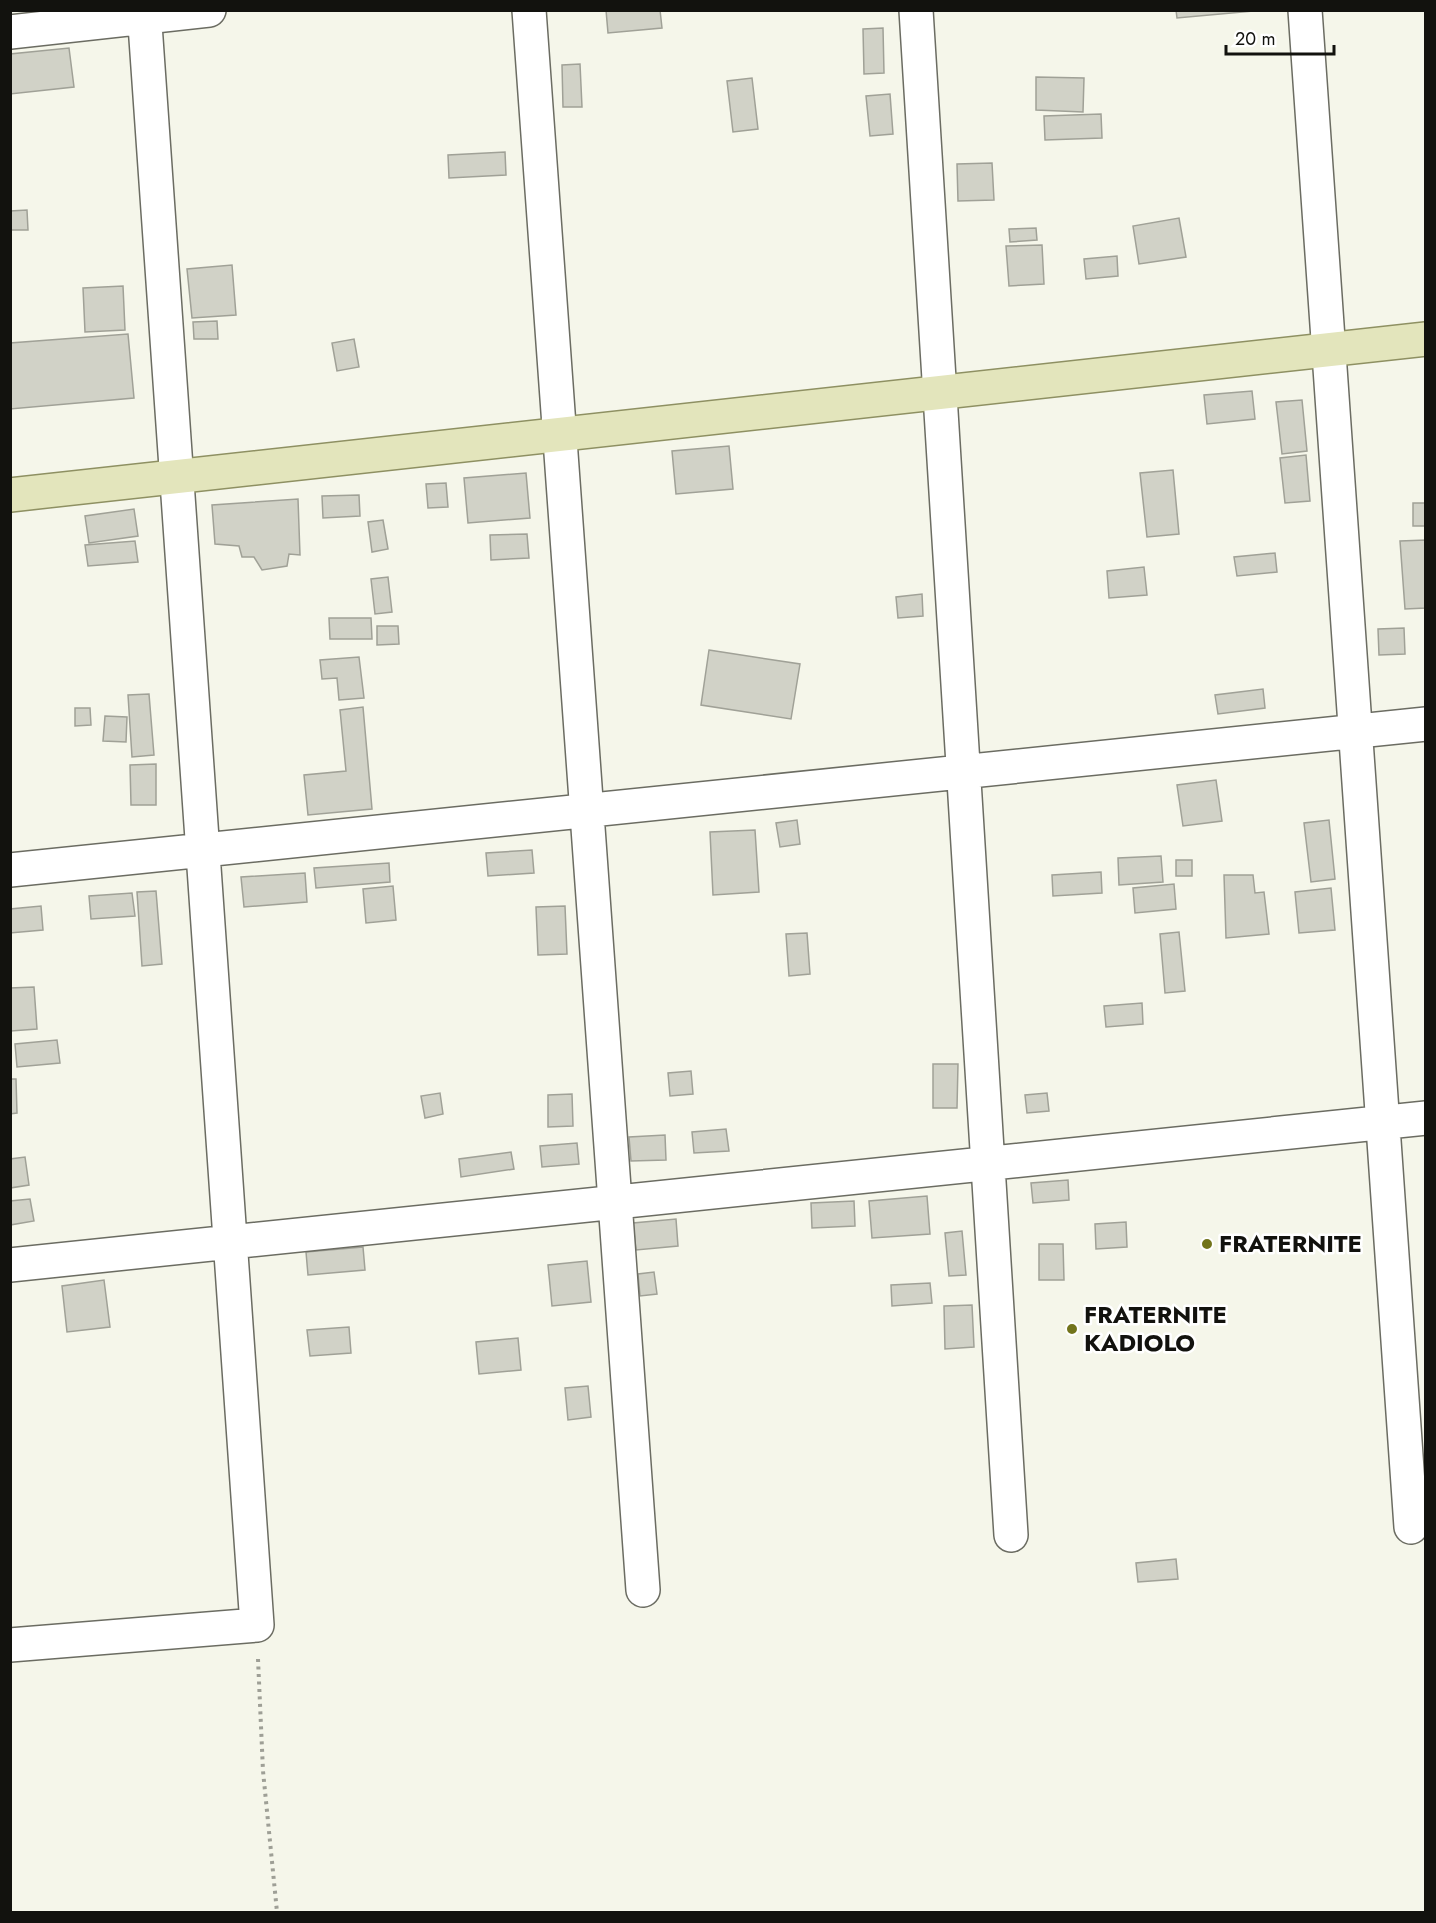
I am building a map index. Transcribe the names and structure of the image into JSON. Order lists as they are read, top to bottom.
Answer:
{
  "places": ["FRATERNITE", "FRATERNITE KADIOLO"],
  "scale_bar": "20 m"
}
